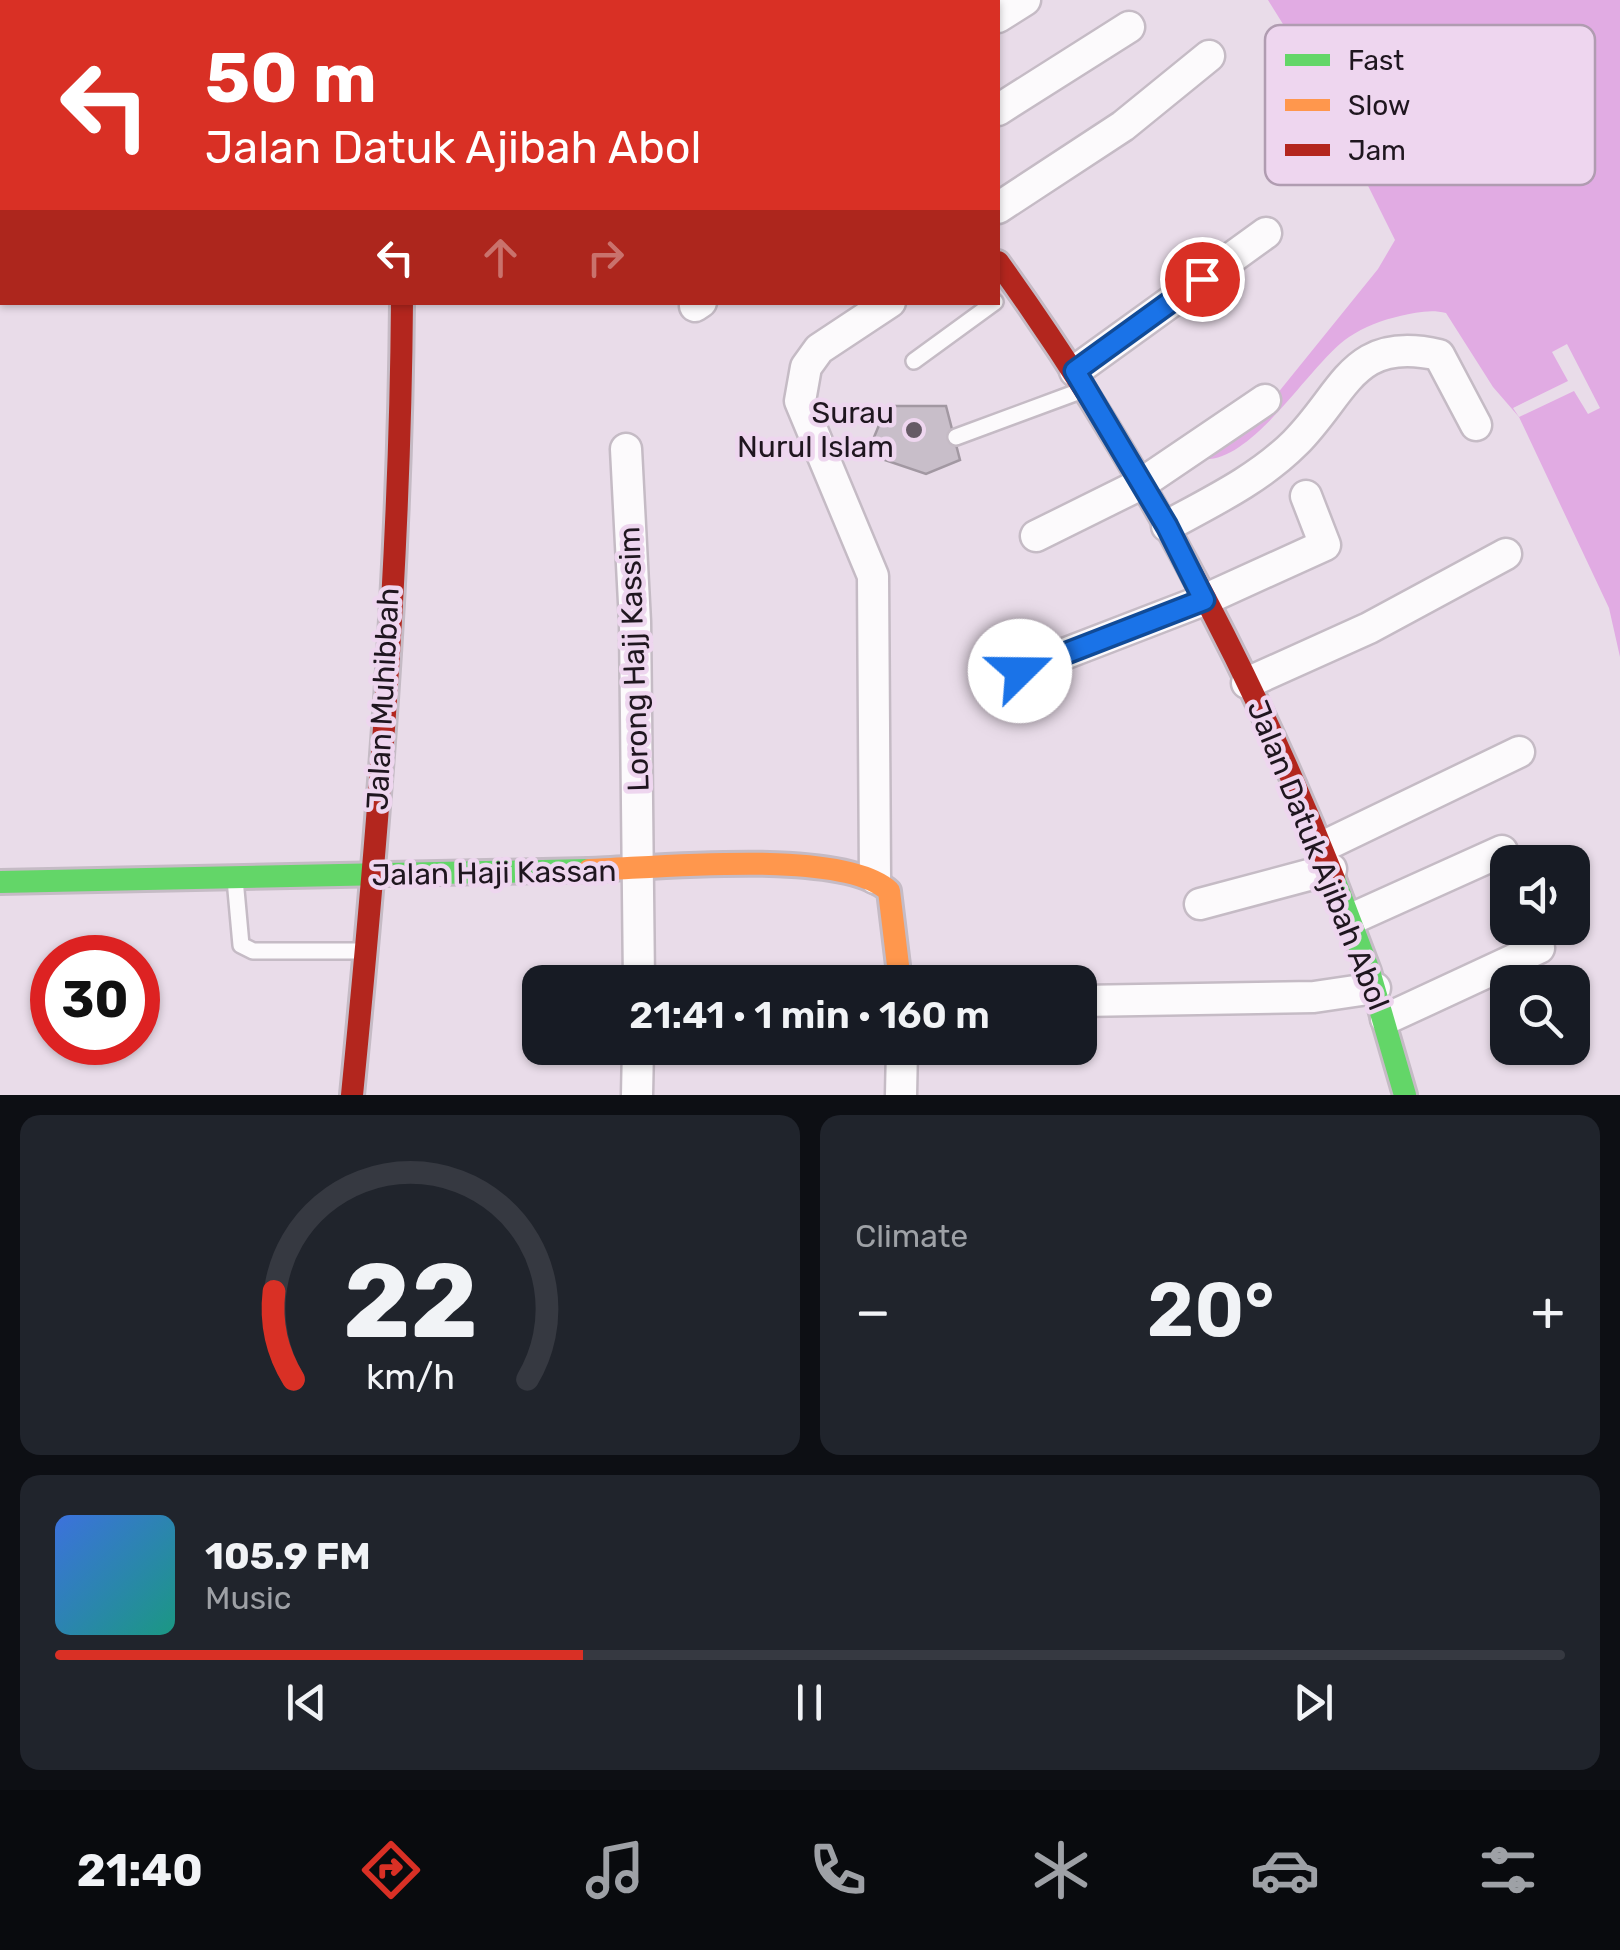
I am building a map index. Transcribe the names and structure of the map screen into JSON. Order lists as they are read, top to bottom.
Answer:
{
  "streets": {
    "main road": ["Jalan Muhibbah", "Jalan Datuk Ajibah Abol", "Jalan Haji Kassan"],
    "street": ["Lorong Hajj Kassim"]
  },
  "crossings": [
    ["Lorong Hajj Kassim", "Jalan Haji Kassan"],
    ["Jalan Muhibbah", "Jalan Haji Kassan"]
  ],
  "places": ["Surau Nurul Islam"],
  "legend": ["Fast", "Slow", "Jam"],
  "page": {
    "turn": ["50 m", "Jalan Datuk Ajibah Abol"],
    "limit": "30",
    "trip": "21:41 · 1 min · 160 m",
    "tile": "Climate",
    "heat": ["−", "20°", "+"],
    "song": ["105.9 FM", "Music"],
    "tabs": "21:40",
    "gauge": ["22", "km/h"]
  }
}
